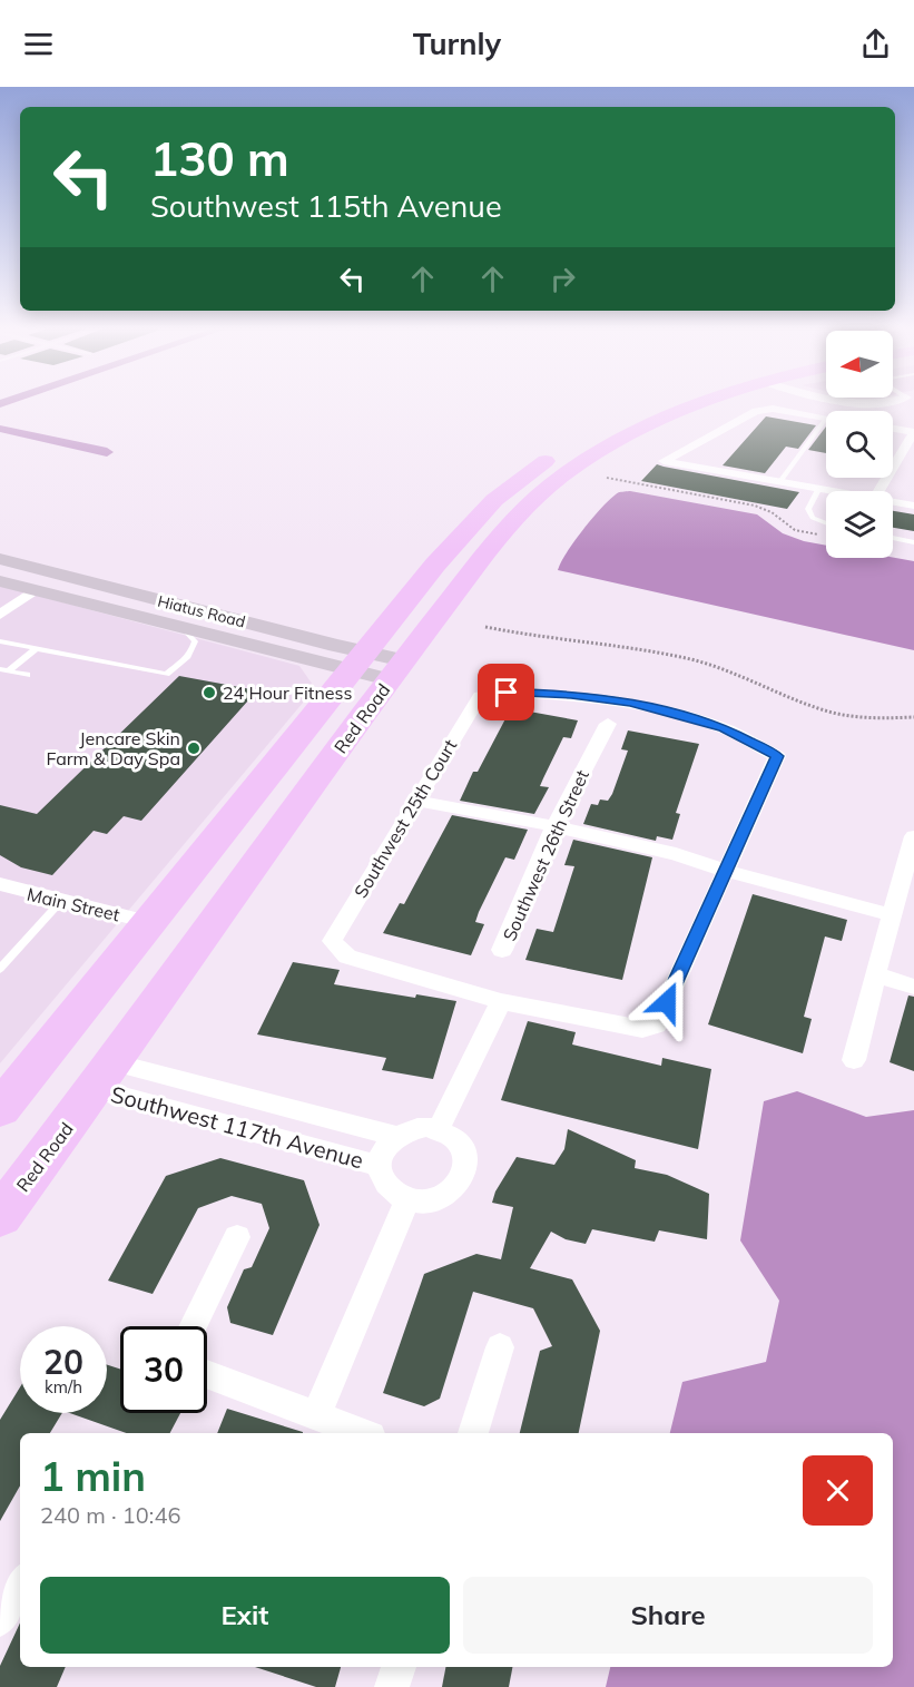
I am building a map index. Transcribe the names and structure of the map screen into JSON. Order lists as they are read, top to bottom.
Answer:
{
  "streets": {
    "highway": ["Red Road"],
    "main road": ["Hiatus Road"],
    "street": [
      "Southwest 25th Court",
      "Southwest 26th Street",
      "Main Street",
      "Southwest 117th Avenue"
    ]
  },
  "crossings": [
    ["Hiatus Road", "Red Road"],
    ["Red Road", "Main Street"],
    ["Red Road", "Southwest 117th Avenue"]
  ],
  "places": ["24 Hour Fitness", "Jencare Skin Farm & Day Spa"],
  "north": "left",
  "page": {
    "header": "Turnly",
    "turn": ["130 m", "Southwest 115th Avenue"],
    "speed": "20 km/h",
    "limit": "30",
    "heading": ["1 min", "240 m · 10:46"],
    "buttons": ["Exit", "Share"]
  }
}
